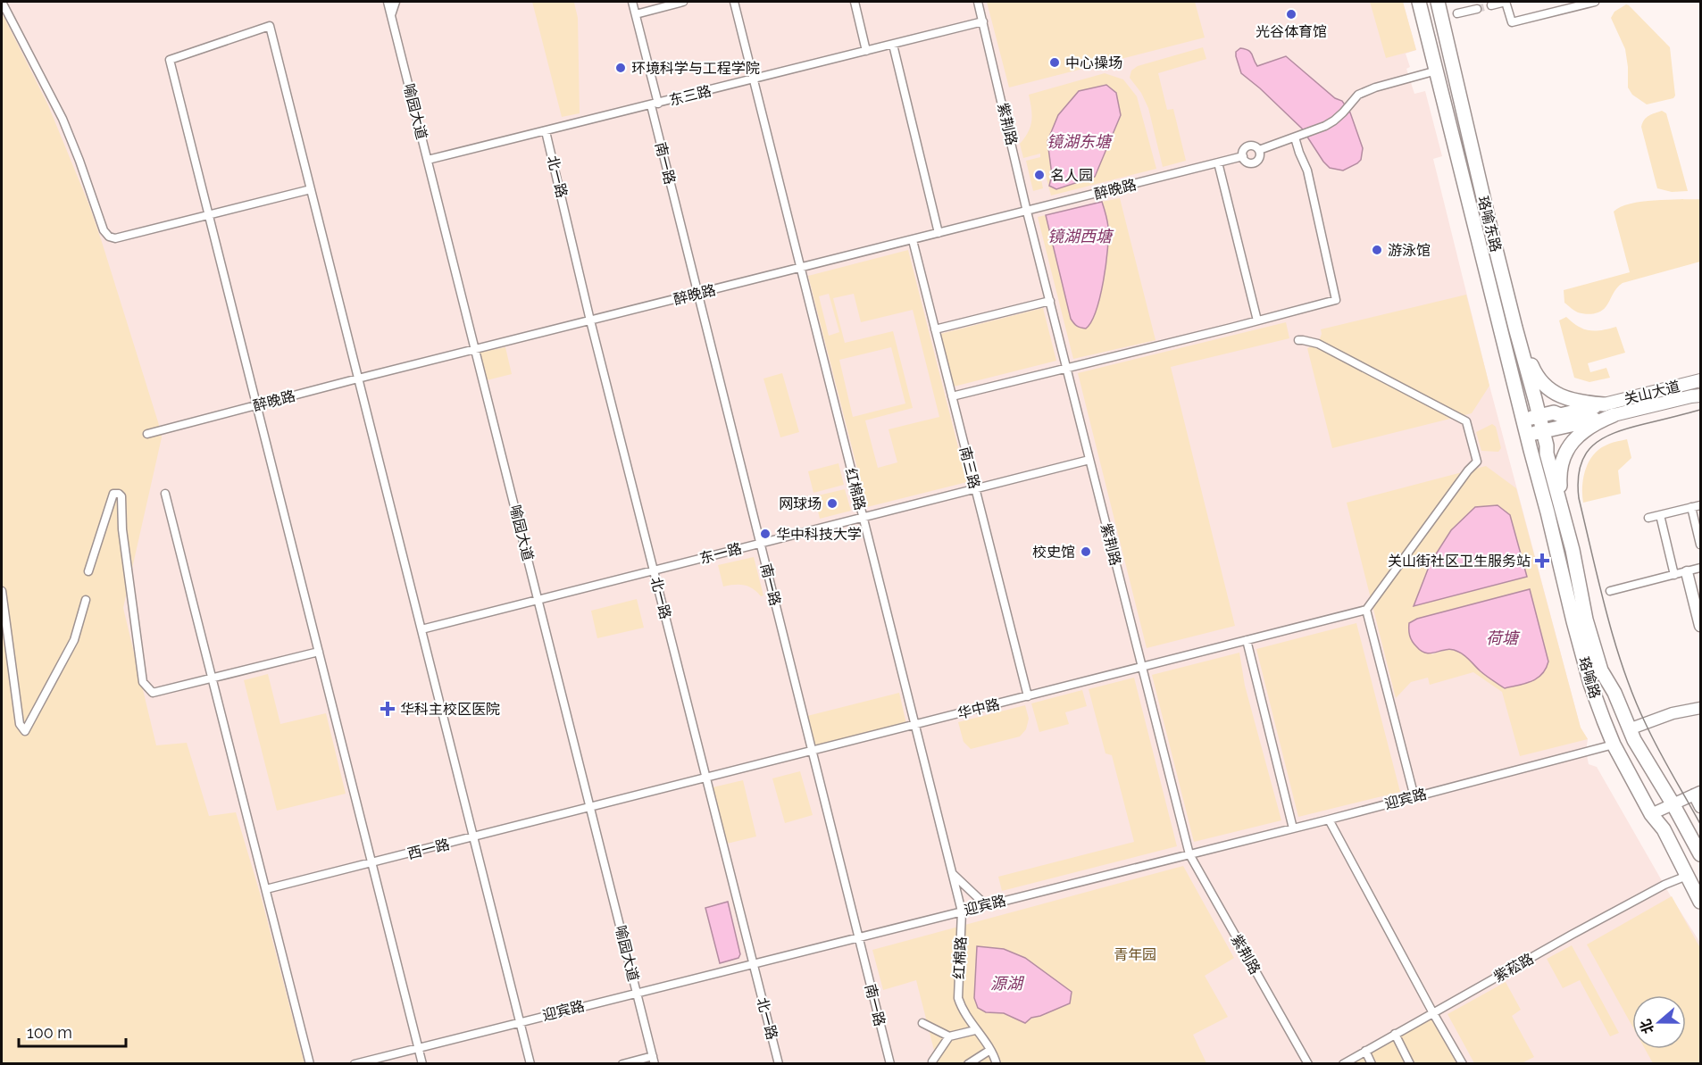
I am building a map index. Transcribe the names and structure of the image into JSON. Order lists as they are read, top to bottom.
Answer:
{
  "streets": {
    "highway": ["珞喻东路", "珞喻路"],
    "main road": ["关山大道"],
    "street": [
      "东三路",
      "喻园大道",
      "紫荆路",
      "南一路",
      "北一路",
      "醉晚路",
      "南三路",
      "红棉路",
      "东一路",
      "华中路",
      "迎宾路",
      "西一路",
      "紫菘路"
    ]
  },
  "crossings": [
    ["东三路", "喻园大道"],
    ["东三路", "紫荆路"],
    ["东三路", "南一路"],
    ["东三路", "北一路"],
    ["东三路", "红棉路"],
    ["喻园大道", "醉晚路"],
    ["喻园大道", "东一路"],
    ["喻园大道", "华中路"],
    ["喻园大道", "迎宾路"],
    ["喻园大道", "西一路"],
    ["紫荆路", "醉晚路"],
    ["紫荆路", "东一路"],
    ["紫荆路", "华中路"],
    ["紫荆路", "迎宾路"],
    ["南一路", "醉晚路"],
    ["南一路", "东一路"],
    ["南一路", "华中路"],
    ["南一路", "迎宾路"],
    ["北一路", "醉晚路"],
    ["北一路", "东一路"],
    ["北一路", "华中路"],
    ["北一路", "迎宾路"],
    ["醉晚路", "珞喻东路"],
    ["醉晚路", "南三路"],
    ["醉晚路", "红棉路"],
    ["珞喻东路", "珞喻路"],
    ["南三路", "东一路"],
    ["南三路", "华中路"],
    ["红棉路", "东一路"],
    ["红棉路", "华中路"],
    ["红棉路", "迎宾路"],
    ["珞喻路", "迎宾路"],
    ["珞喻路", "紫菘路"],
    ["华中路", "西一路"]
  ],
  "water": [
    "镜湖东塘",
    "镜湖西塘",
    "荷塘",
    "源湖"
  ],
  "parks": ["青年园"],
  "places": {
    "other": [
      "光谷体育馆",
      "中心操场",
      "环境科学与工程学院",
      "名人园",
      "游泳馆",
      "网球场",
      "华中科技大学",
      "校史馆"
    ],
    "health": ["关山街社区卫生服务站", "华科主校区医院"]
  },
  "scale_bar": "100 m",
  "north": "left"
}
